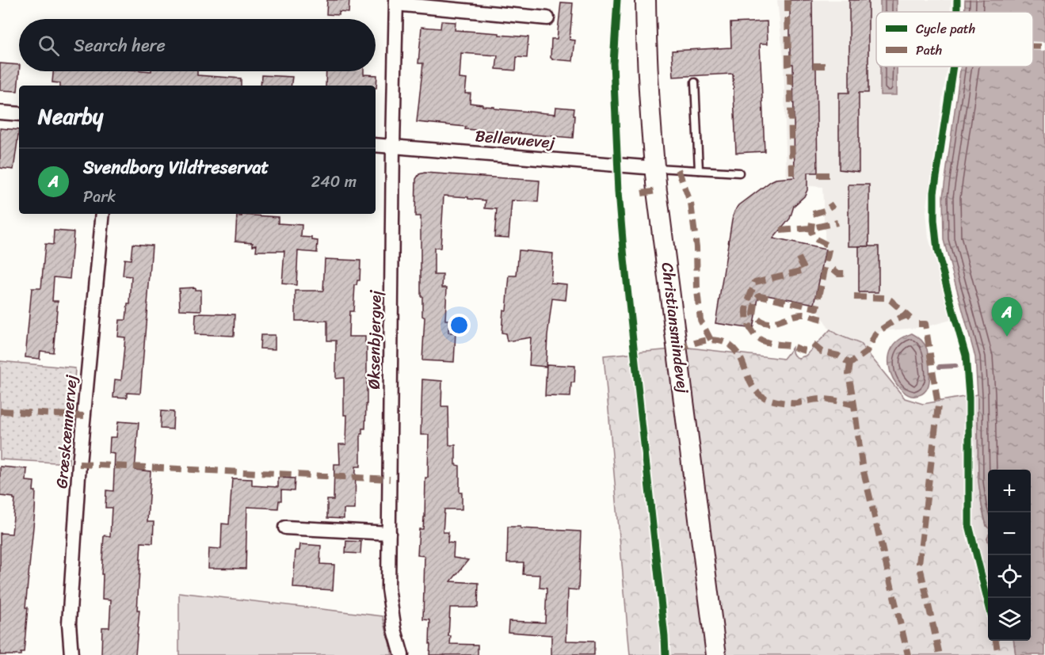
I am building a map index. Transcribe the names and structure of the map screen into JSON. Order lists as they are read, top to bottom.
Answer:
{
  "streets": {
    "street": [
      "Bellevuevej",
      "Christiansmindevej",
      "Øksenbjergvej",
      "Græskæmnervej"
    ]
  },
  "crossings": [
    ["Bellevuevej", "Christiansmindevej"],
    ["Bellevuevej", "Øksenbjergvej"]
  ],
  "legend": ["Cycle path", "Path"],
  "page": {
    "search": "Search here",
    "heading": "Nearby",
    "list": [
      {
        "mark": "A",
        "name": "Svendborg Vildtreservat",
        "note": "Park",
        "value": "240 m"
      }
    ],
    "pins": "A",
    "map_buttons": ["+", "−"]
  }
}
